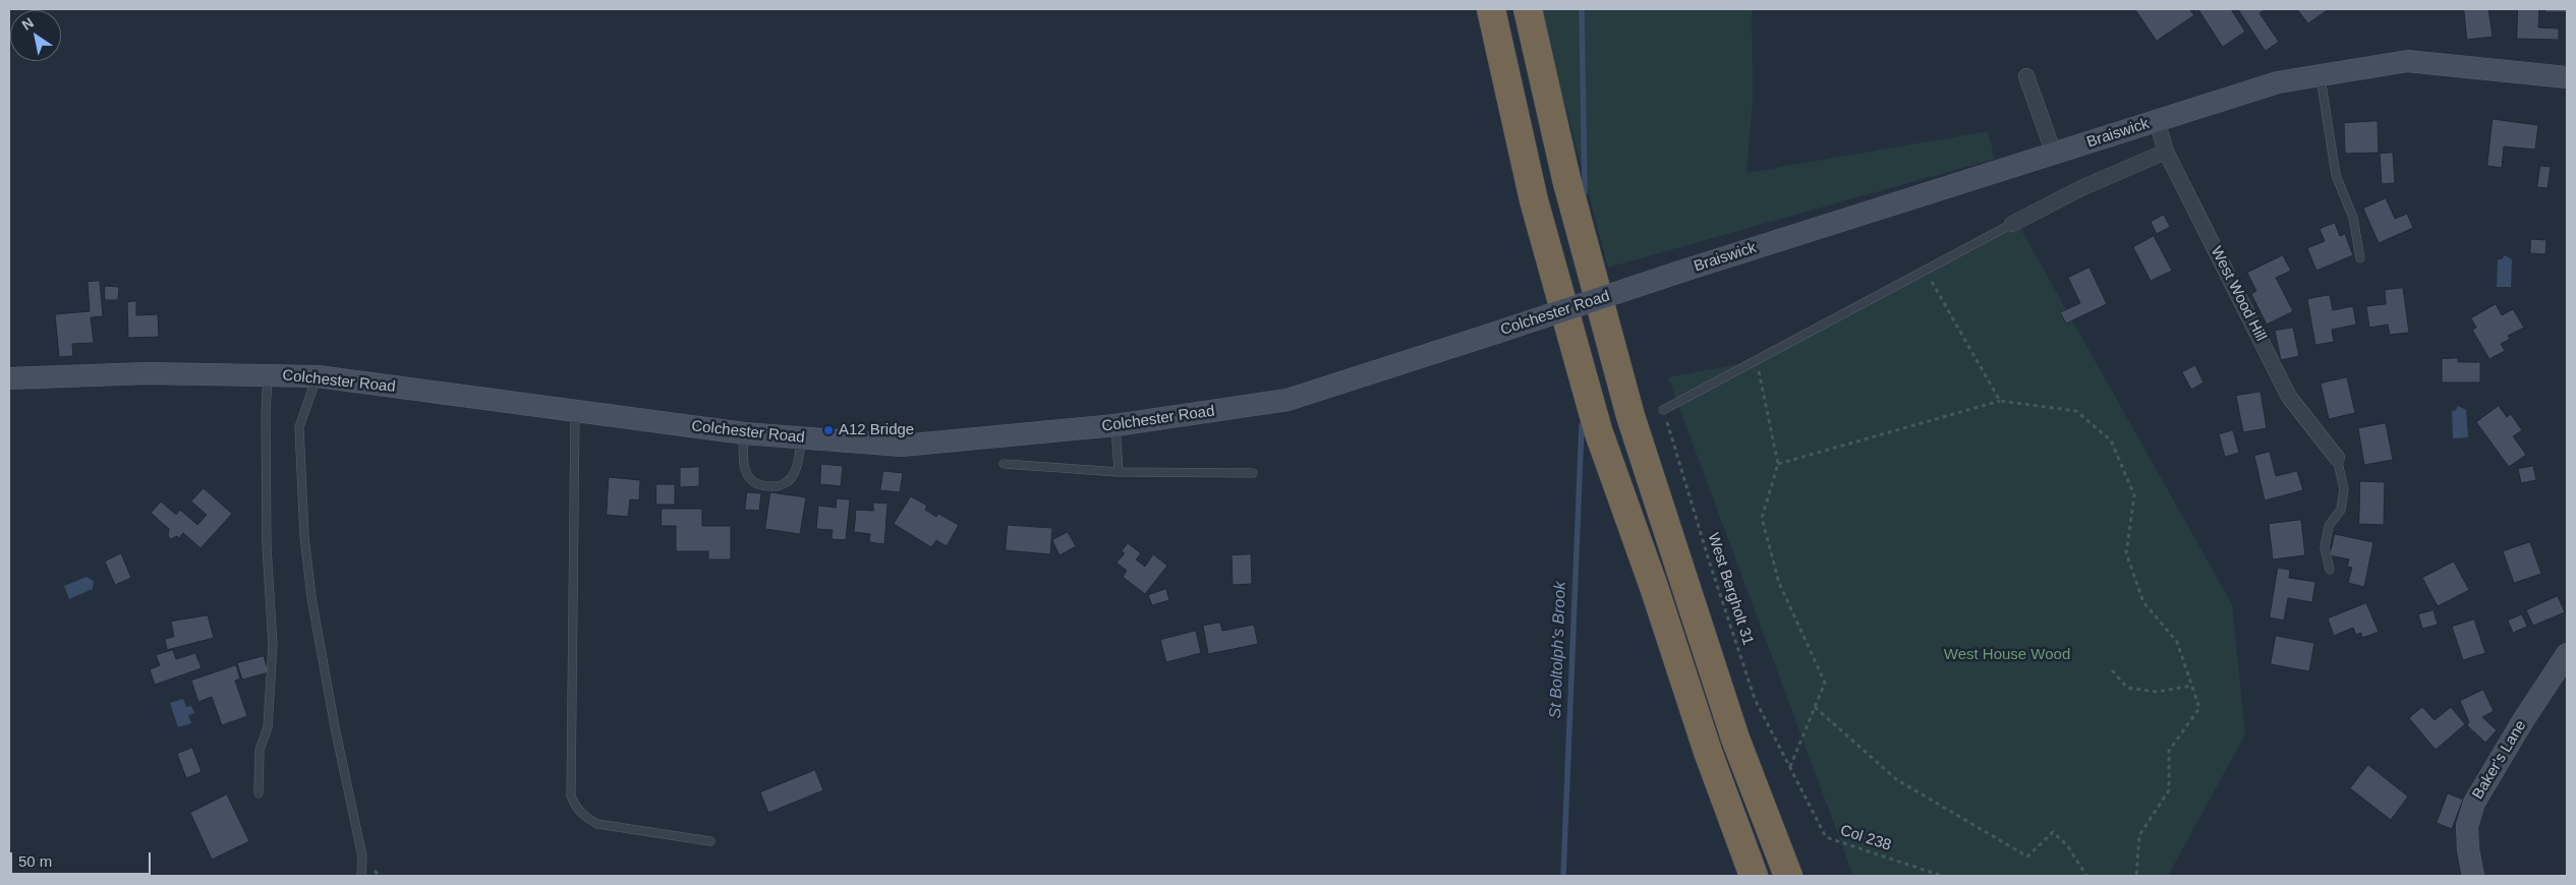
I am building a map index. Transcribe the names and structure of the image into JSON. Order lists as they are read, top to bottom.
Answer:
{
  "streets": {
    "main road": ["Braiswick", "Colchester Road", "Baker's Lane"],
    "street": ["West Wood Hill"],
    "path": ["West Bergholt 31", "Col 238"]
  },
  "crossings": [
    ["Braiswick", "West Wood Hill"],
    ["Braiswick", "Colchester Road"],
    ["West Bergholt 31", "Col 238"]
  ],
  "water": ["St Boltolph's Brook"],
  "parks": ["West House Wood"],
  "places": ["A12 Bridge"],
  "scale_bar": "50 m",
  "north": "top left"
}
